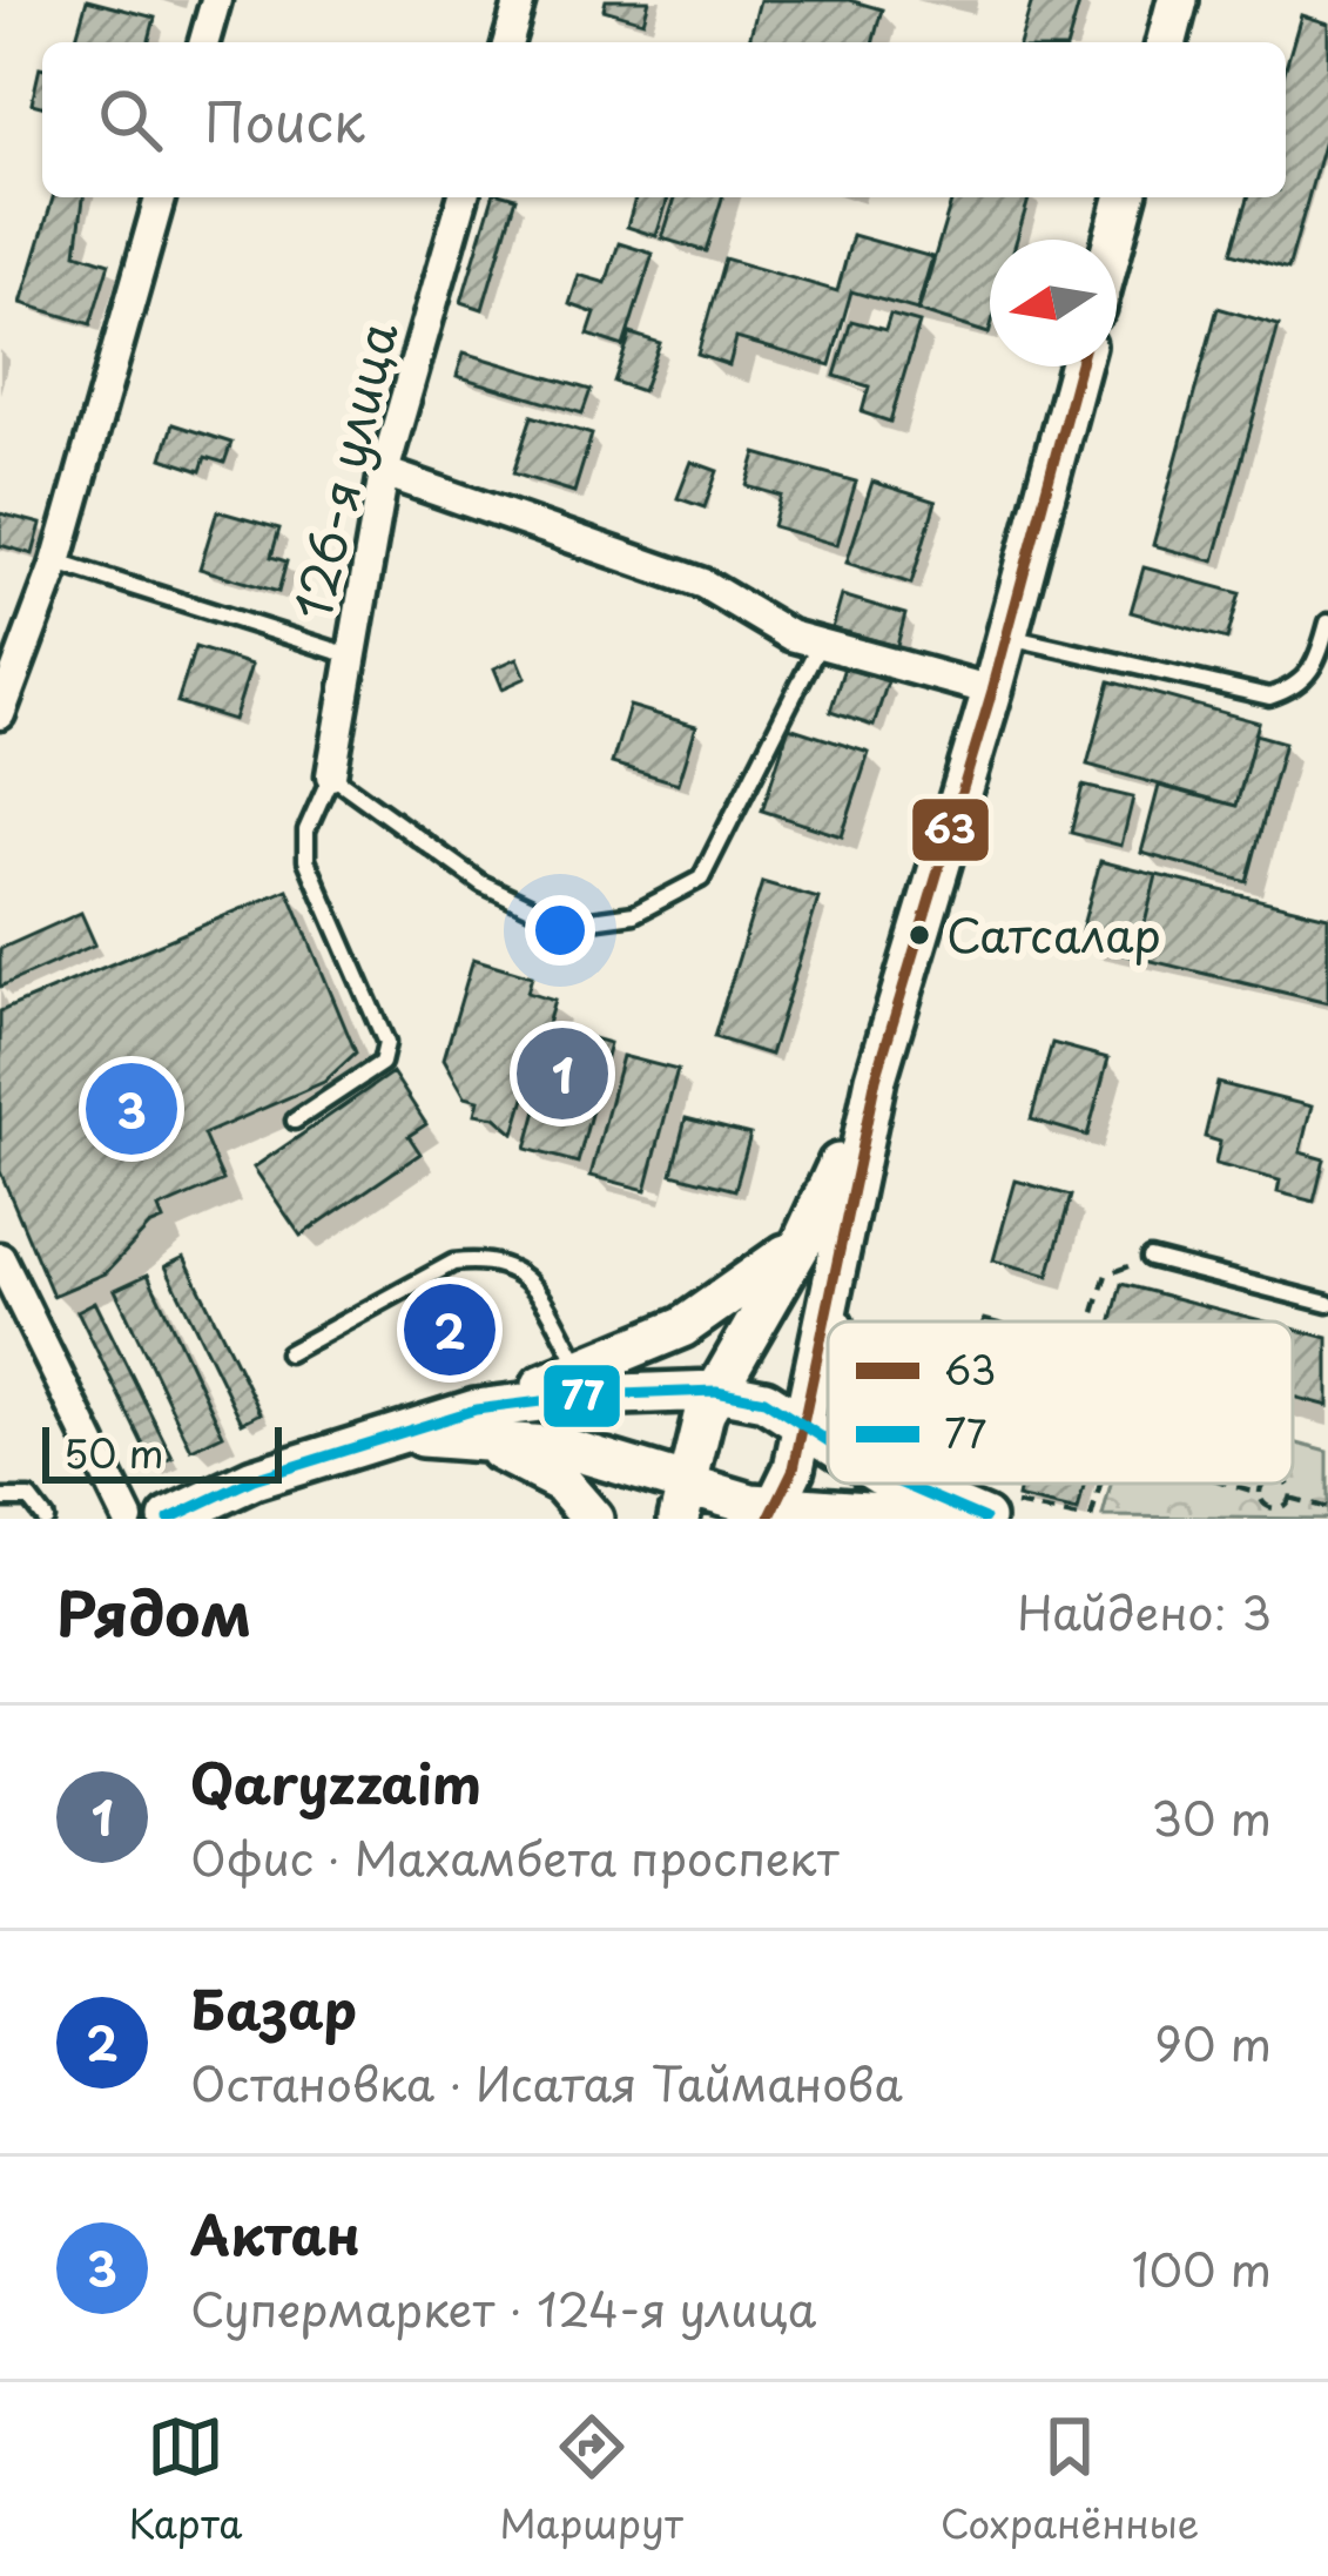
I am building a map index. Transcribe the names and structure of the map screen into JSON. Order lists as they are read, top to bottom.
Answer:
{
  "streets": {
    "street": ["126-я улица"]
  },
  "places": ["Сатсалар"],
  "lines": ["transit line 63", "transit line 77"],
  "legend": ["63", "77"],
  "scale_bar": "50 m",
  "north": "left",
  "page": {
    "search": "Поиск",
    "pins": ["1", "3", "2"],
    "scale": "50 m",
    "heading": ["Рядом", "Найдено: 3"],
    "list": [
      {
        "mark": "1",
        "name": "Qaryzzaim",
        "note": "Офис · Махамбета проспект",
        "value": "30 m"
      },
      {
        "mark": "2",
        "name": "Базар",
        "note": "Остановка · Исатая Тайманова",
        "value": "90 m"
      },
      {
        "mark": "3",
        "name": "Актан",
        "note": "Супермаркет · 124-я улица",
        "value": "100 m"
      }
    ],
    "nav": ["Карта", "Маршрут", "Сохранённые"]
  }
}
